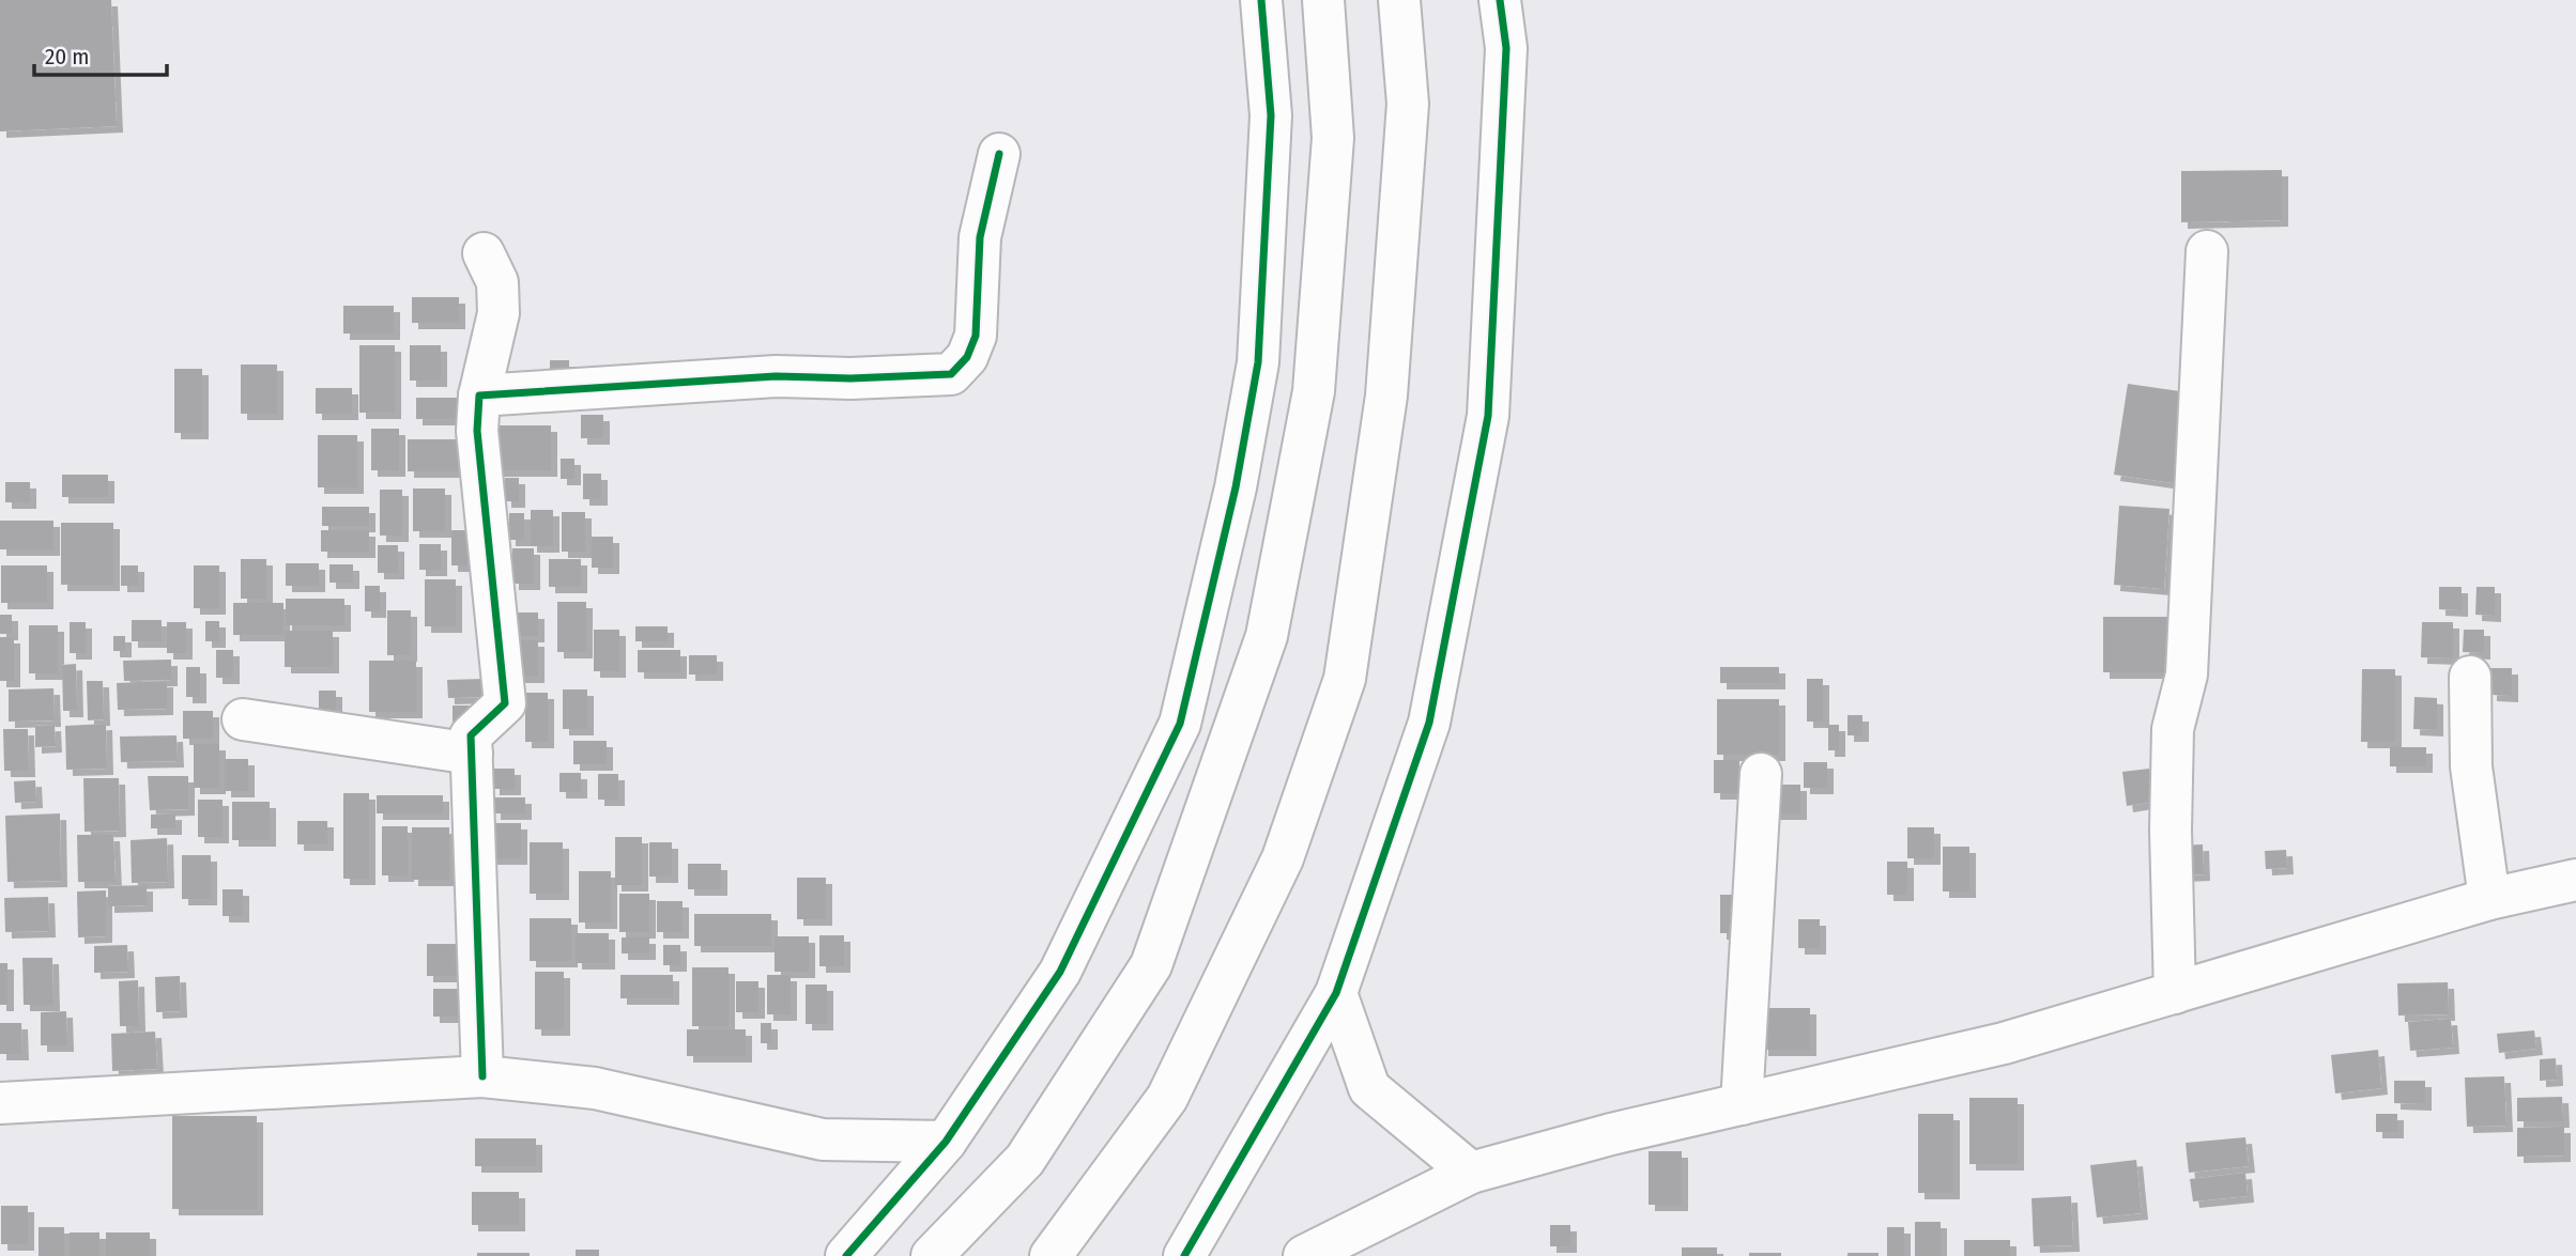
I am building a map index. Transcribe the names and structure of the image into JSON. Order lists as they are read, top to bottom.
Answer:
{
  "scale_bar": "20 m"
}
